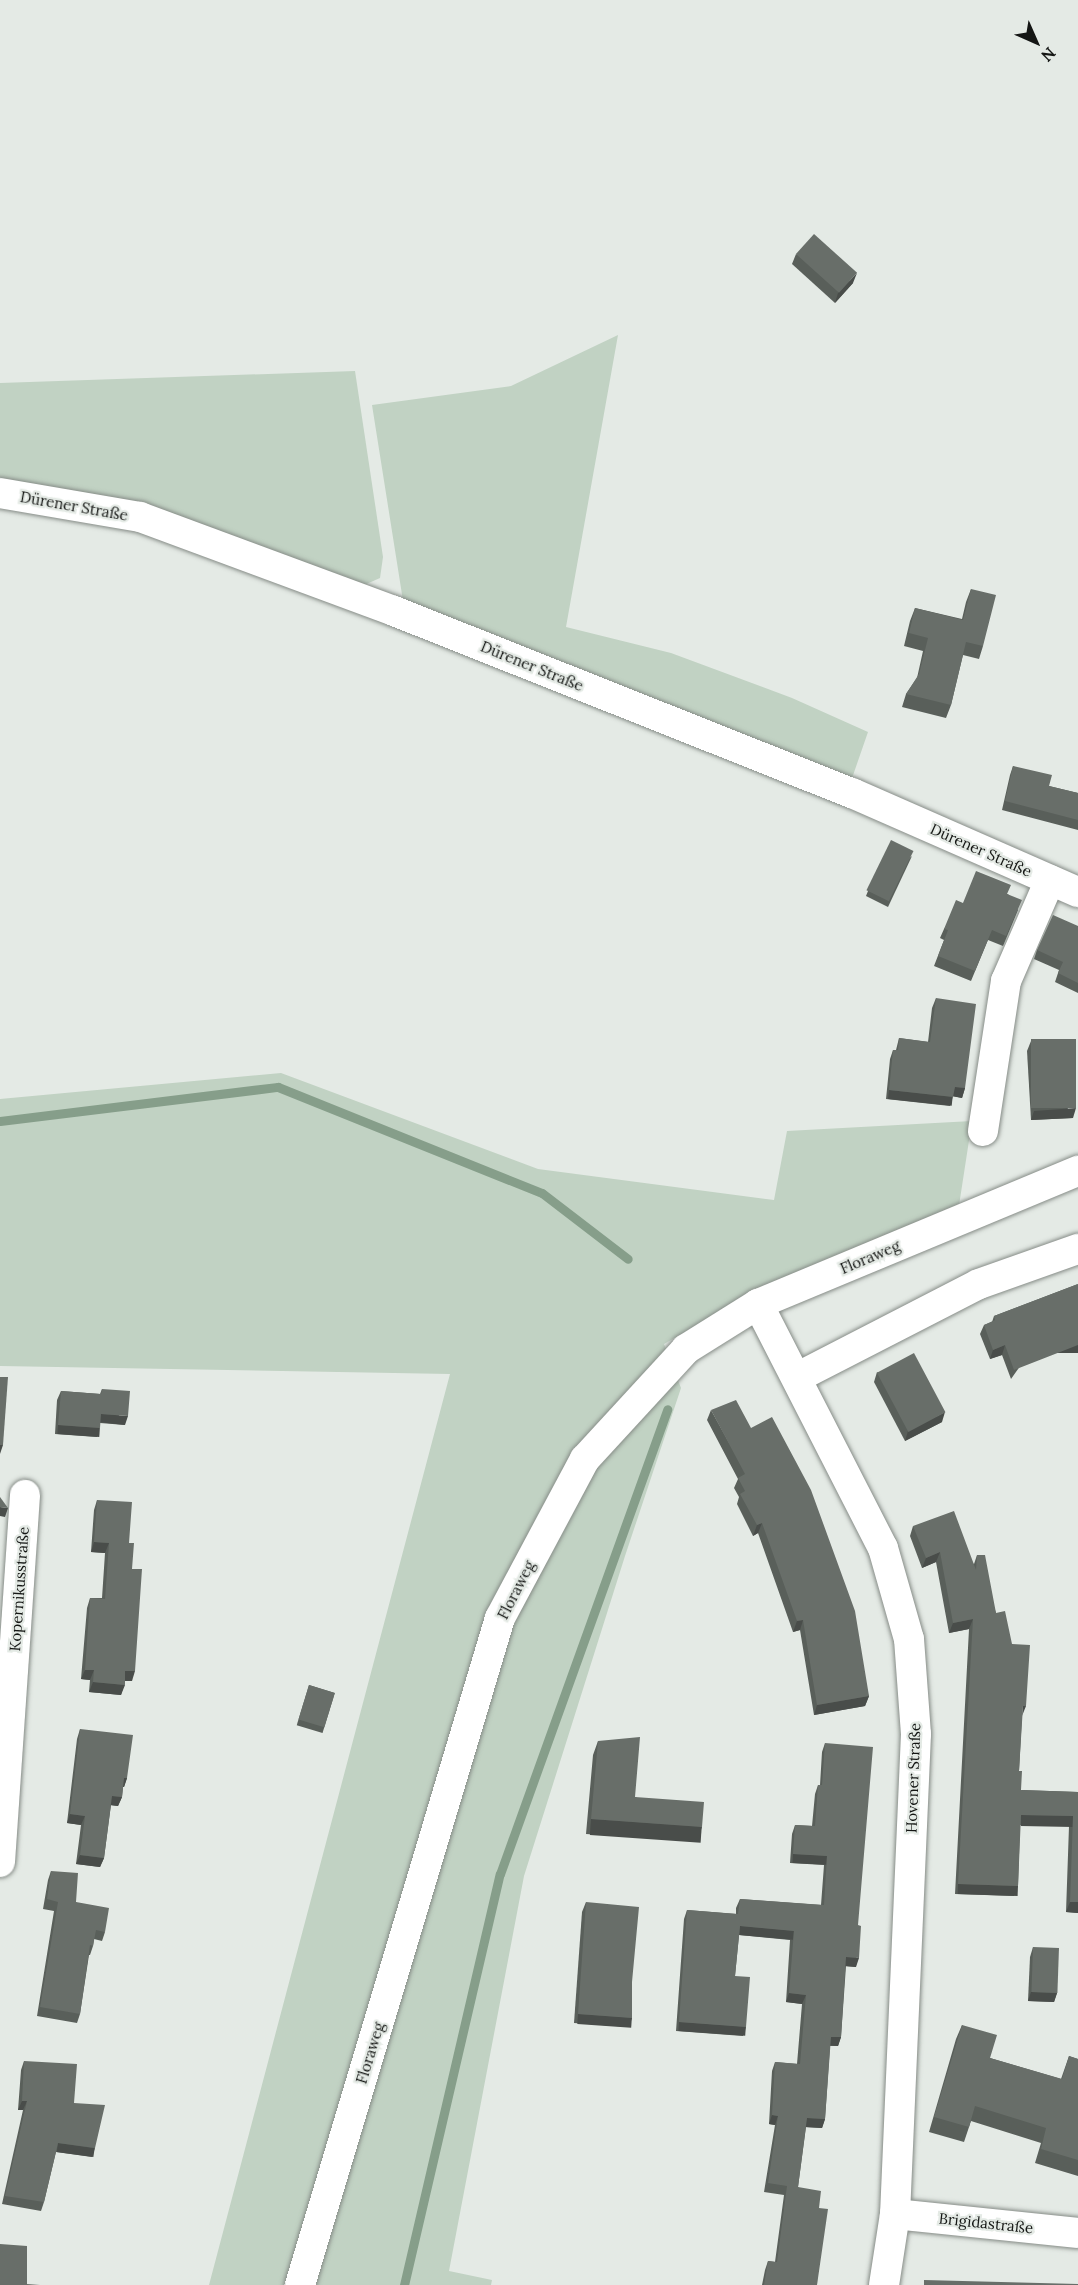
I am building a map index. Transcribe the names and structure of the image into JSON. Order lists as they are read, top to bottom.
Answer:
{
  "streets": {
    "street": [
      "Dürener Straße",
      "Floraweg",
      "Kopernikusstraße",
      "Hovener Straße",
      "Brigidastraße"
    ]
  },
  "crossings": [
    ["Floraweg", "Hovener Straße"],
    ["Hovener Straße", "Brigidastraße"]
  ],
  "north": "bottom right"
}
